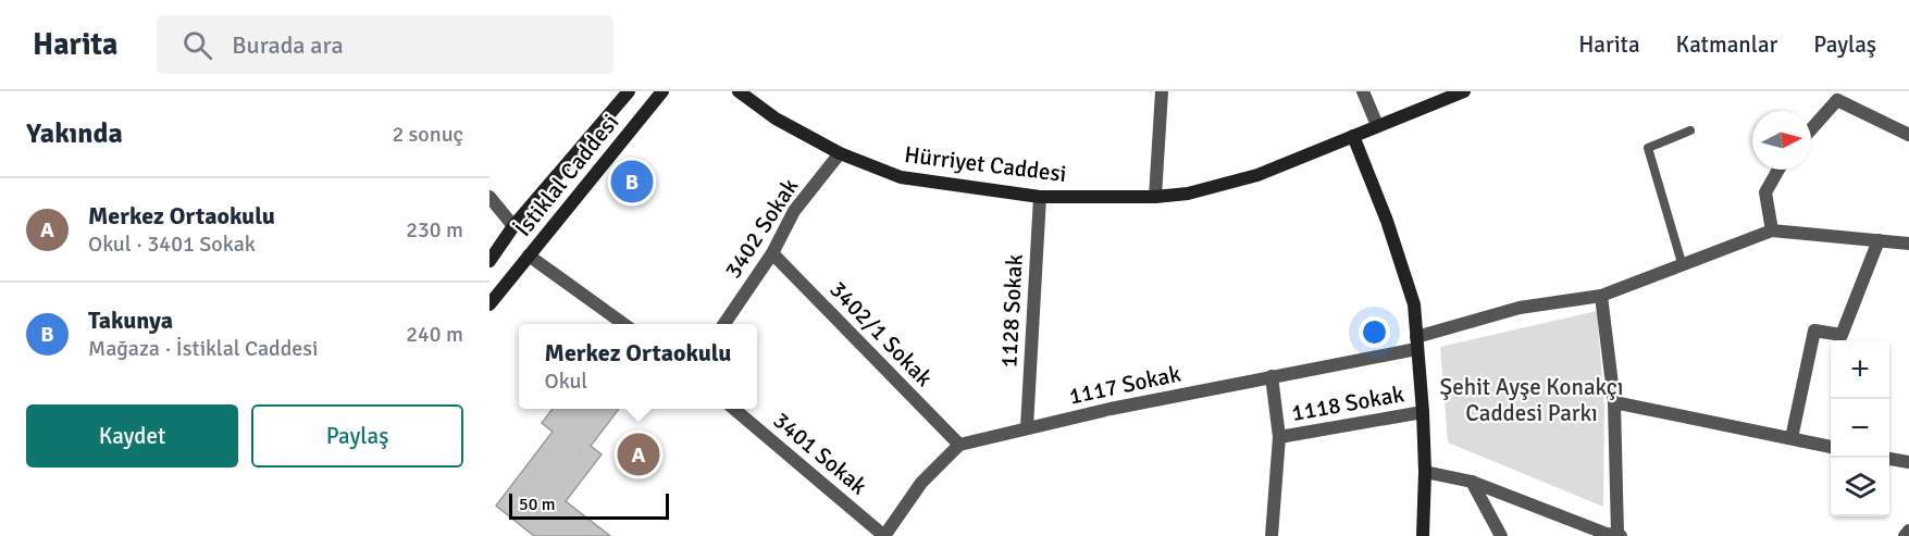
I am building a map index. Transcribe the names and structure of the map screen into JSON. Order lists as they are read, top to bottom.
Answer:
{
  "streets": {
    "street": [
      "Hürriyet Caddesi",
      "İstiklal Caddesi",
      "3402 Sokak",
      "1128 Sokak",
      "3402/1 Sokak",
      "1117 Sokak",
      "1118 Sokak",
      "3401 Sokak"
    ]
  },
  "crossings": [
    ["Hürriyet Caddesi", "3402 Sokak"],
    ["Hürriyet Caddesi", "1128 Sokak"],
    ["3402 Sokak", "3402/1 Sokak"],
    ["1128 Sokak", "1117 Sokak"],
    ["3402/1 Sokak", "1117 Sokak"],
    ["1117 Sokak", "1118 Sokak"]
  ],
  "parks": ["Şehit Ayşe Konakçı Caddesi Parkı"],
  "scale_bar": "50 m",
  "north": "right",
  "page": {
    "header": "Harita",
    "search": "Burada ara",
    "nav": ["Harita", "Katmanlar", "Paylaş"],
    "heading": ["Yakında", "2 sonuç"],
    "pins": ["B", "A"],
    "list": [
      {
        "mark": "A",
        "name": "Merkez Ortaokulu",
        "note": "Okul · 3401 Sokak",
        "value": "230 m"
      },
      {
        "mark": "B",
        "name": "Takunya",
        "note": "Mağaza · İstiklal Caddesi",
        "value": "240 m"
      }
    ],
    "popup": ["Merkez Ortaokulu", "Okul"],
    "map_buttons": ["+", "−"],
    "buttons": ["Kaydet", "Paylaş"],
    "scale": "50 m"
  }
}
